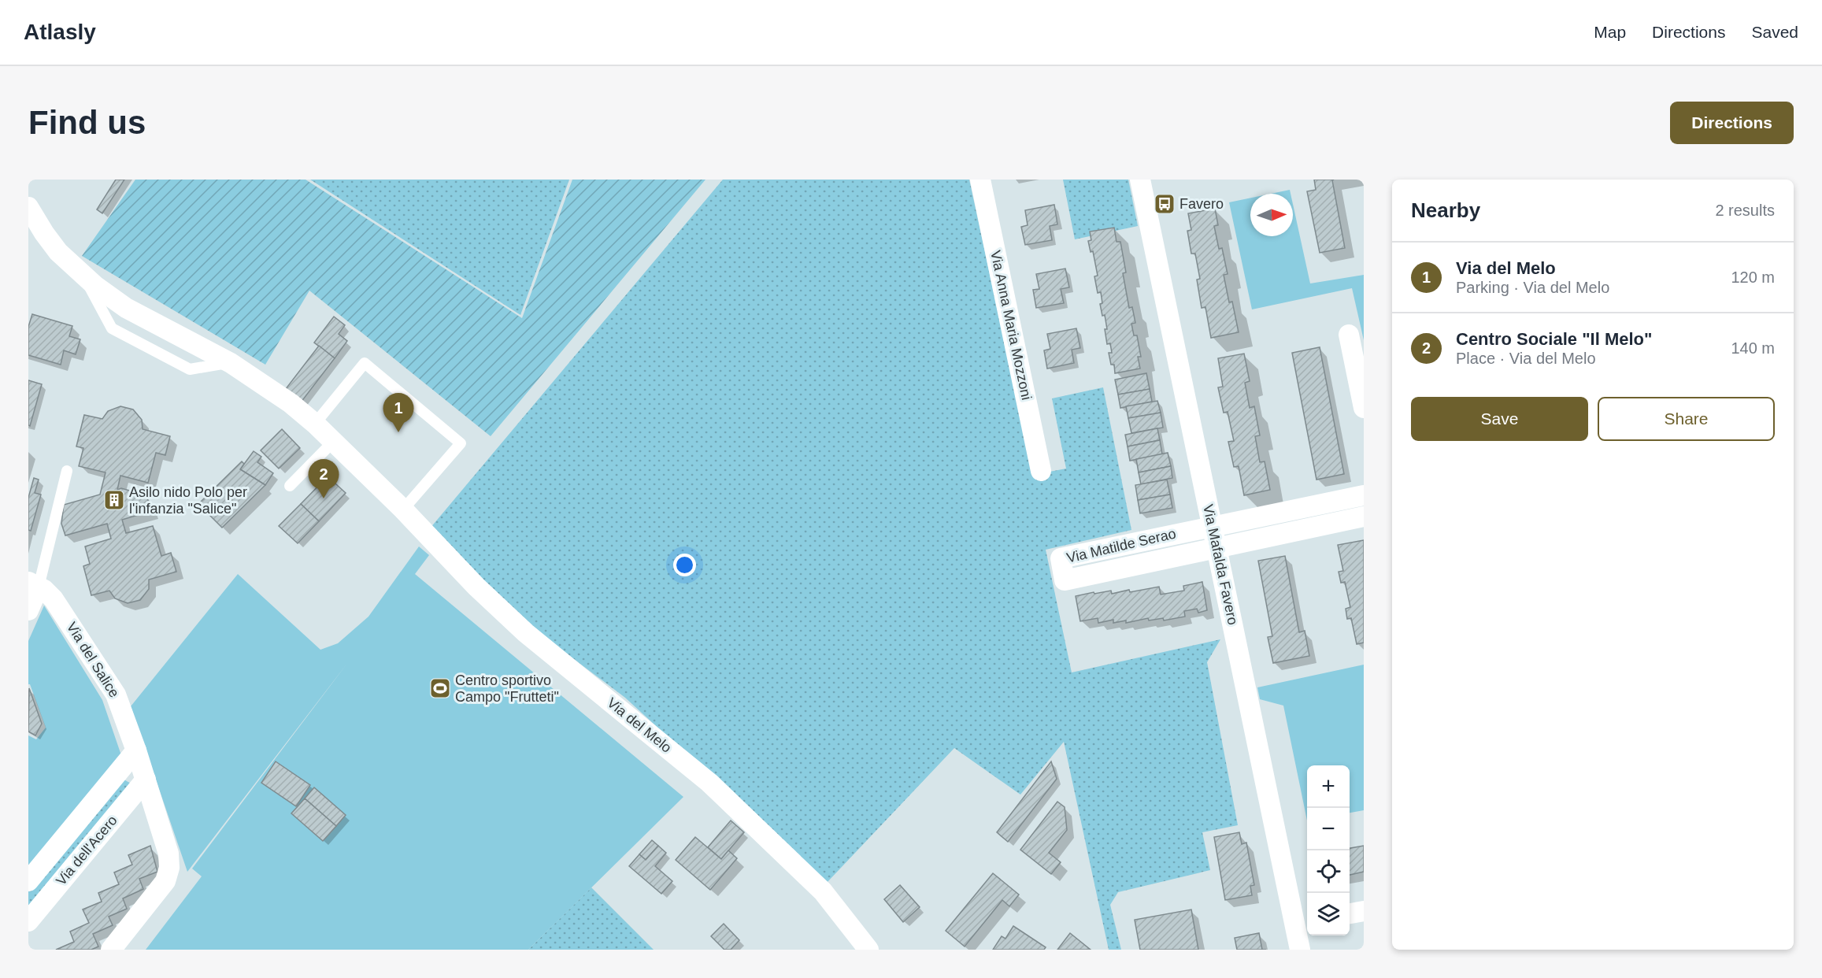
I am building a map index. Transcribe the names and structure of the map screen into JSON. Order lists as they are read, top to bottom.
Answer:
{
  "streets": {
    "street": [
      "Via Anna Maria Mozzoni",
      "Via Matilde Serao",
      "Via Mafalda Favero",
      "Via del Salice",
      "Via del Melo",
      "Via dell'Acero"
    ]
  },
  "crossings": [
    ["Via Matilde Serao", "Via Mafalda Favero"],
    ["Via del Salice", "Via dell'Acero"]
  ],
  "places": {
    "bus stop": ["Favero"],
    "building": ["Asilo nido Polo per l'infanzia \"Salice\""],
    "sports": ["Centro sportivo Campo \"Frutteti\""]
  },
  "north": "right",
  "page": {
    "header": "Atlasly",
    "nav": ["Map", "Directions", "Saved"],
    "buttons": [
      "Directions",
      ["Save", "Share"]
    ],
    "title": "Find us",
    "heading": ["Nearby", "2 results"],
    "list": [
      {
        "mark": "1",
        "name": "Via del Melo",
        "note": "Parking · Via del Melo",
        "value": "120 m"
      },
      {
        "mark": "2",
        "name": "Centro Sociale \"Il Melo\"",
        "note": "Place · Via del Melo",
        "value": "140 m"
      }
    ],
    "pins": ["1", "2"],
    "map_buttons": ["+", "−"]
  }
}
